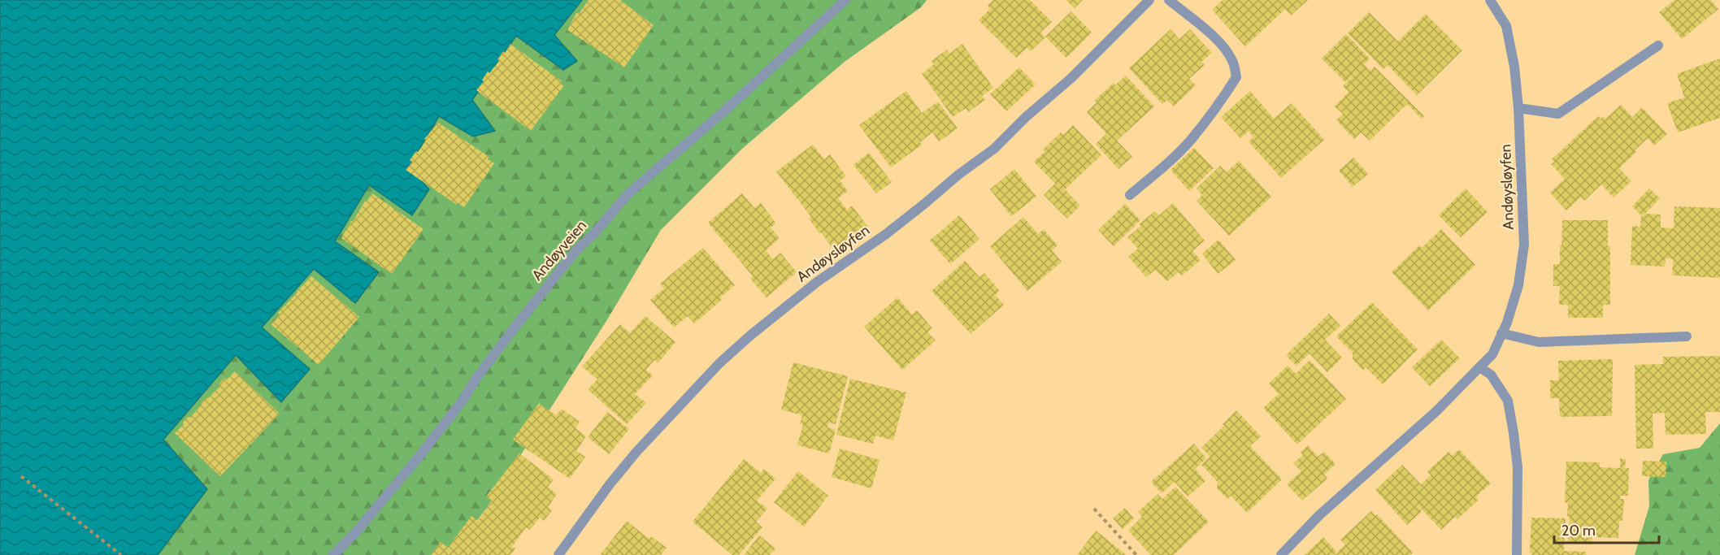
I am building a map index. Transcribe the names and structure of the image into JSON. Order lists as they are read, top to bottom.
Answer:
{
  "streets": {
    "street": ["Andøysløyfen", "Andøyveien"]
  },
  "scale_bar": "20 m"
}
